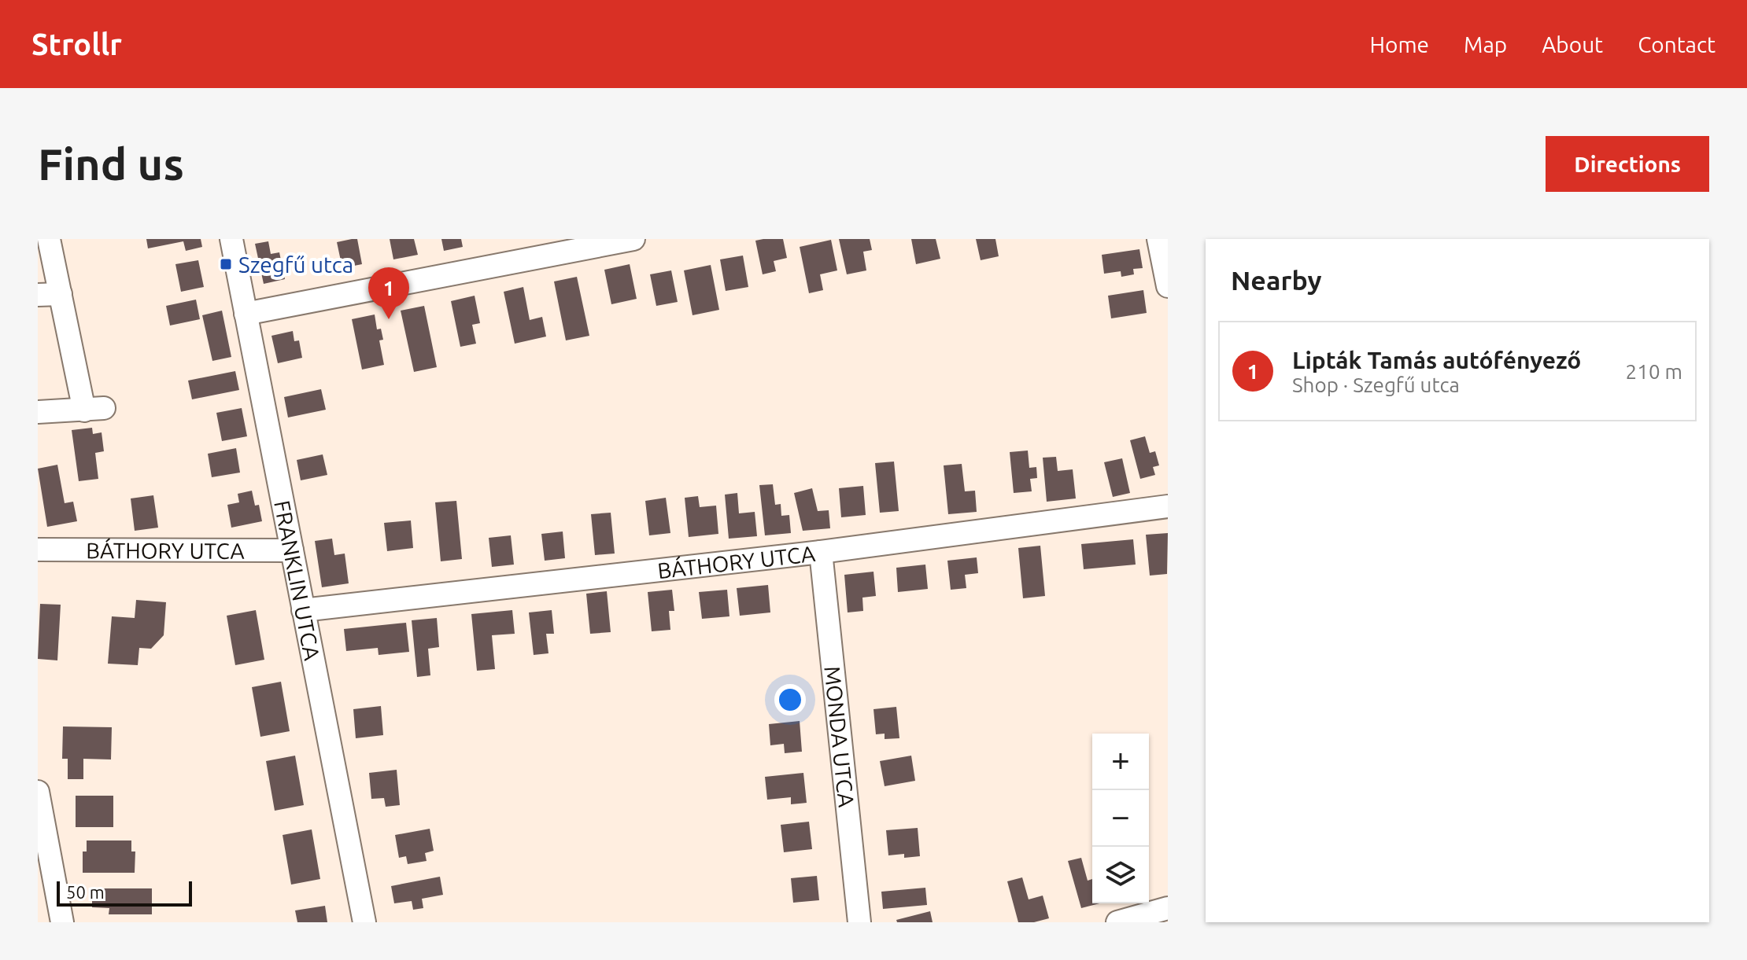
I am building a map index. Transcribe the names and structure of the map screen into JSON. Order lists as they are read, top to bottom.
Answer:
{
  "streets": {
    "street": ["BÁTHORY UTCA", "FRANKLIN UTCA", "MONDA UTCA"]
  },
  "crossings": [
    ["BÁTHORY UTCA", "FRANKLIN UTCA"],
    ["BÁTHORY UTCA", "MONDA UTCA"]
  ],
  "places": {
    "transit": ["Szegfű utca"]
  },
  "scale_bar": "50 m",
  "page": {
    "header": "Strollr",
    "nav": [
      "Home",
      "Map",
      "About",
      "Contact"
    ],
    "buttons": "Directions",
    "title": "Find us",
    "heading": "Nearby",
    "pins": "1",
    "list": [
      {
        "mark": "1",
        "name": "Lipták Tamás autófényező",
        "note": "Shop · Szegfű utca",
        "value": "210 m"
      }
    ],
    "map_buttons": ["+", "−"],
    "scale": "50 m"
  }
}
